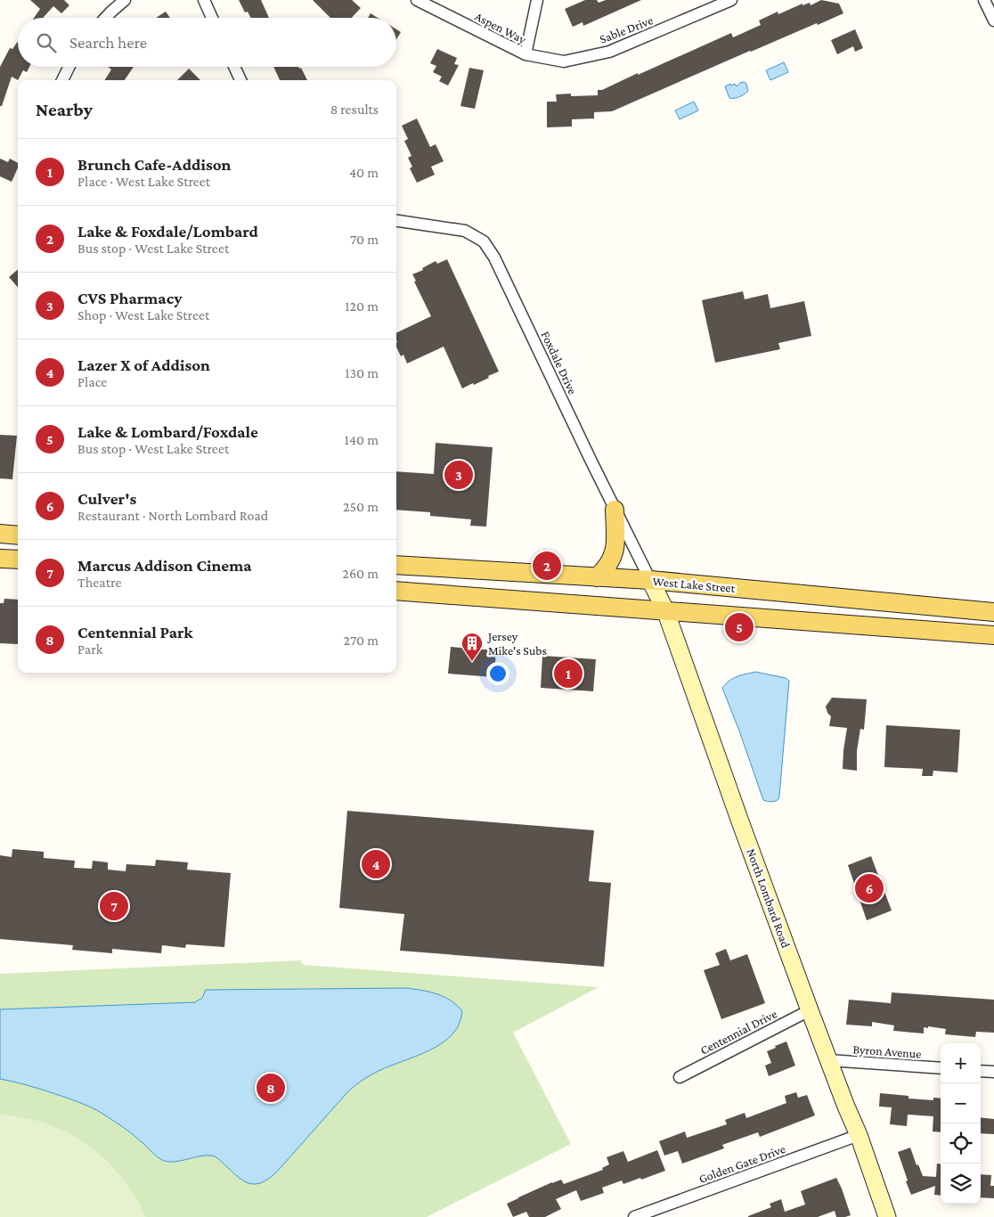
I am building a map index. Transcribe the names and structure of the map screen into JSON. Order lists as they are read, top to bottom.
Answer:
{
  "streets": {
    "main road": ["West Lake Street"],
    "street": [
      "Aspen Way",
      "Sable Drive",
      "Foxdale Drive",
      "North Lombard Road",
      "Centennial Drive",
      "Byron Avenue",
      "Golden Gate Drive"
    ]
  },
  "crossings": [
    ["Aspen Way", "Sable Drive"],
    ["Foxdale Drive", "West Lake Street"],
    ["Foxdale Drive", "North Lombard Road"],
    ["West Lake Street", "North Lombard Road"],
    ["North Lombard Road", "Centennial Drive"],
    ["North Lombard Road", "Byron Avenue"],
    ["North Lombard Road", "Golden Gate Drive"]
  ],
  "places": {
    "building": ["Jersey Mike's Subs"]
  },
  "page": {
    "search": "Search here",
    "heading": ["Nearby", "8 results"],
    "list": [
      {
        "mark": "1",
        "name": "Brunch Cafe-Addison",
        "note": "Place · West Lake Street",
        "value": "40 m"
      },
      {
        "mark": "2",
        "name": "Lake & Foxdale/Lombard",
        "note": "Bus stop · West Lake Street",
        "value": "70 m"
      },
      {
        "mark": "3",
        "name": "CVS Pharmacy",
        "note": "Shop · West Lake Street",
        "value": "120 m"
      },
      {
        "mark": "4",
        "name": "Lazer X of Addison",
        "note": "Place",
        "value": "130 m"
      },
      {
        "mark": "5",
        "name": "Lake & Lombard/Foxdale",
        "note": "Bus stop · West Lake Street",
        "value": "140 m"
      },
      {
        "mark": "6",
        "name": "Culver's",
        "note": "Restaurant · North Lombard Road",
        "value": "250 m"
      },
      {
        "mark": "7",
        "name": "Marcus Addison Cinema",
        "note": "Theatre",
        "value": "260 m"
      },
      {
        "mark": "8",
        "name": "Centennial Park",
        "note": "Park",
        "value": "270 m"
      }
    ],
    "pins": [
      "3",
      "2",
      "5",
      "1",
      "4",
      "6",
      "7",
      "8"
    ],
    "map_buttons": ["+", "−"]
  }
}
